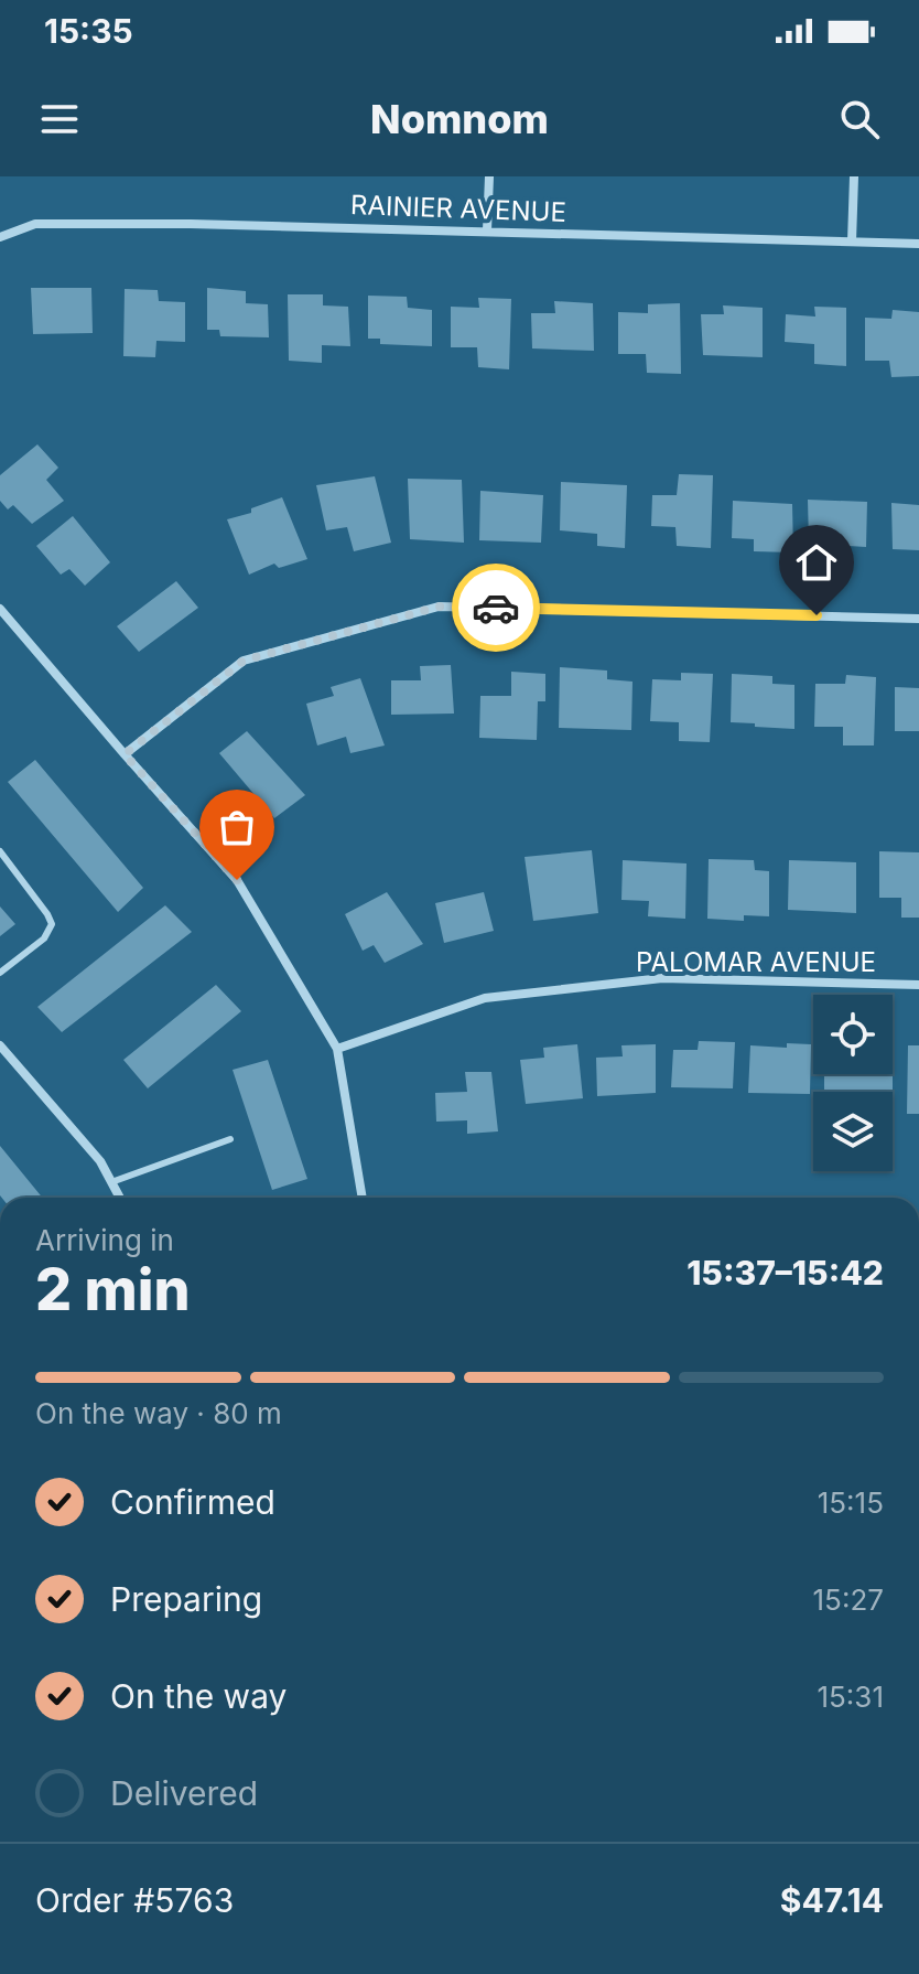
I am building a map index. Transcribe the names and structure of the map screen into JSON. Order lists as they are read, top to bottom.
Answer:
{
  "streets": {
    "street": ["RAINIER AVENUE", "PALOMAR AVENUE"]
  },
  "page": {
    "status": "15:35",
    "header": "Nomnom",
    "heading": ["2 min", "Arriving in", "15:37–15:42"],
    "panel": ["Order #5763", "$47.14"],
    "bar": "On the way · 80 m",
    "list": [
      ["Confirmed", "15:15"],
      ["Preparing", "15:27"],
      ["On the way", "15:31"],
      "Delivered"
    ]
  }
}
